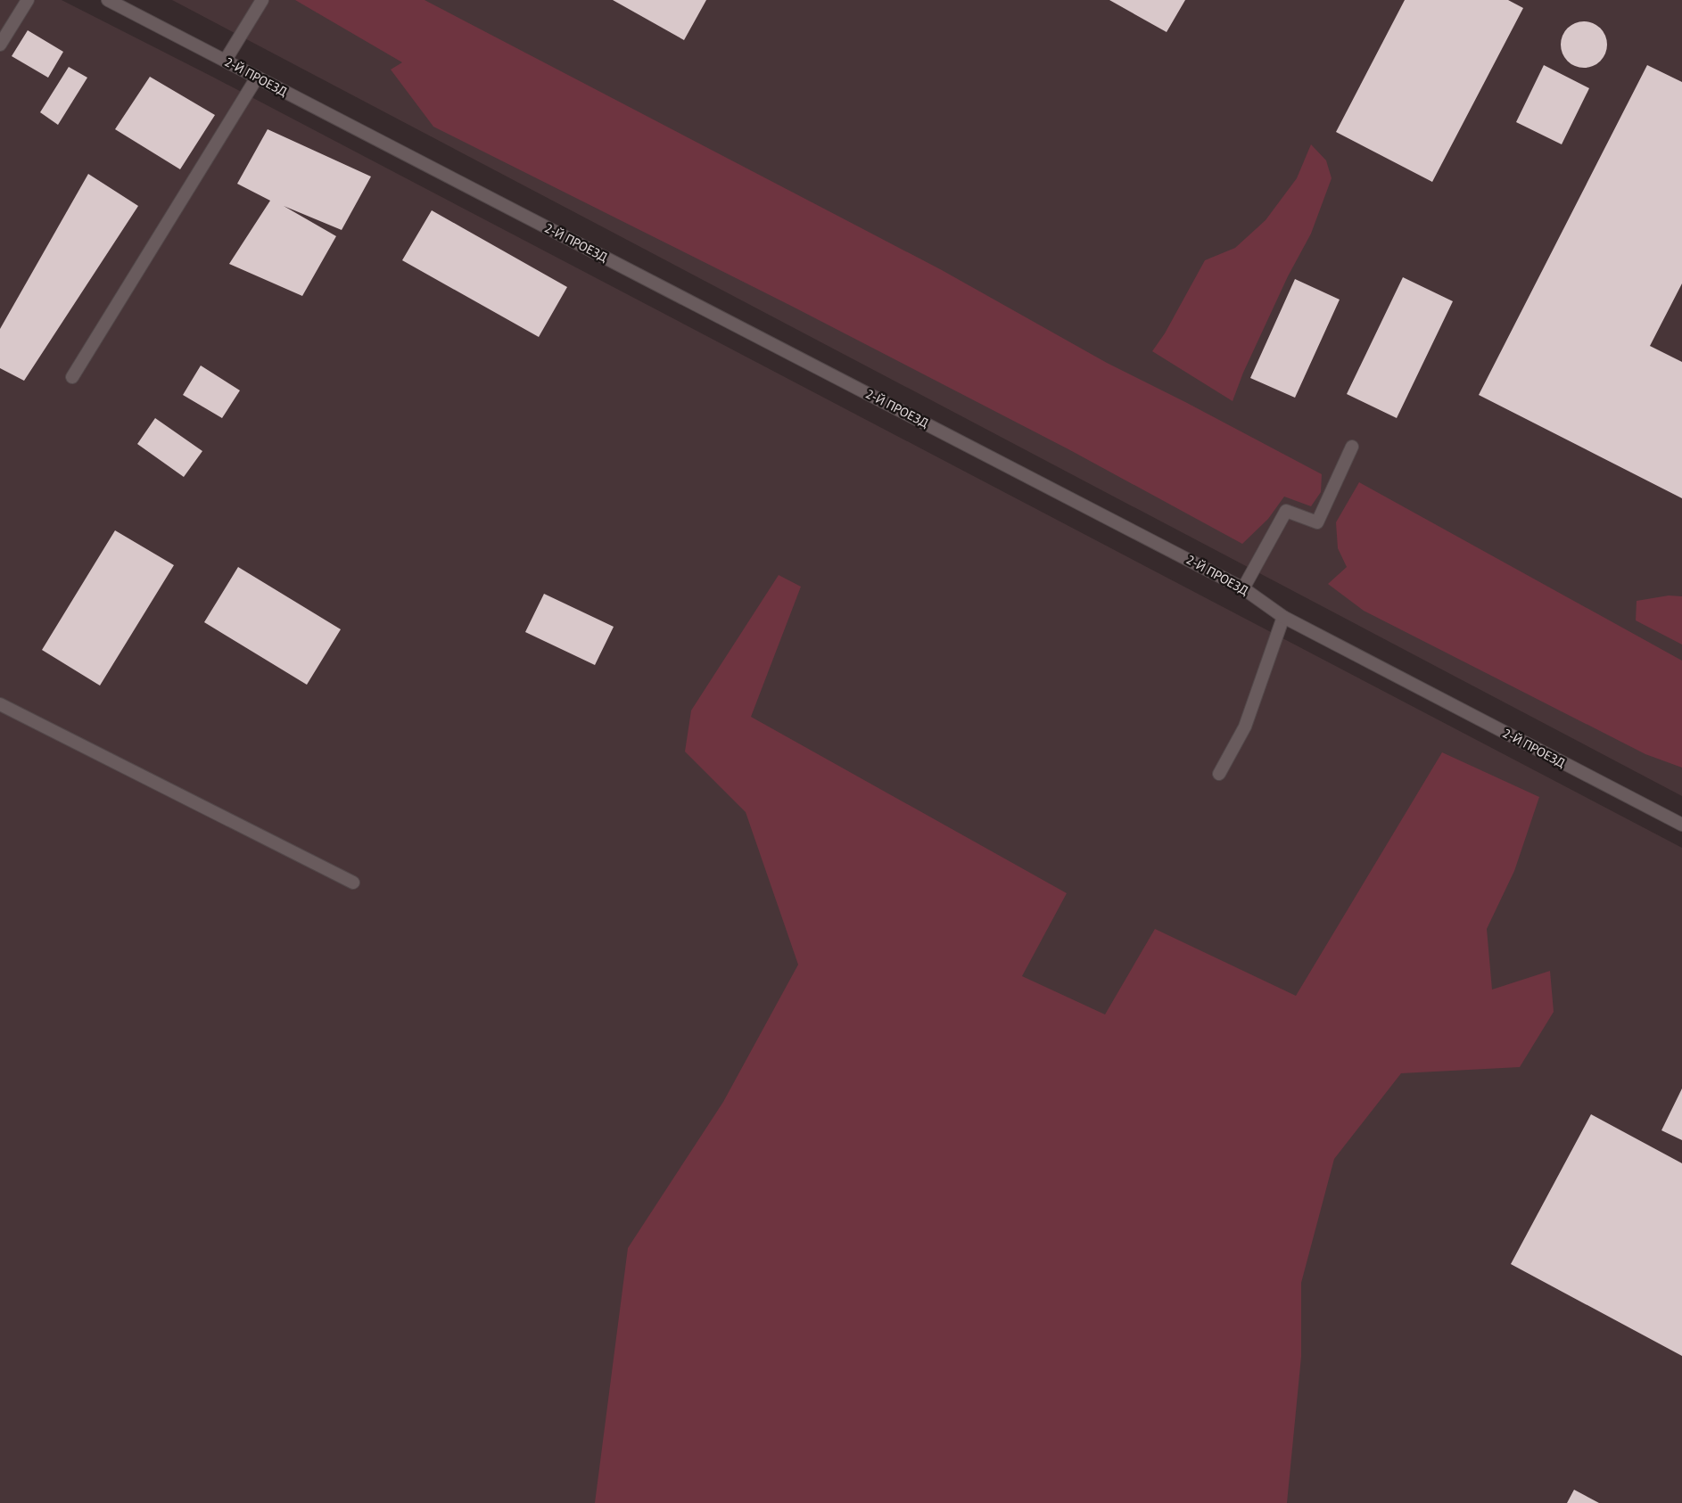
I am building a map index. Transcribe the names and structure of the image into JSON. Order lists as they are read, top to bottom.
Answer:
{
  "streets": {
    "street": ["2-Й ПРОЕЗД"]
  }
}
